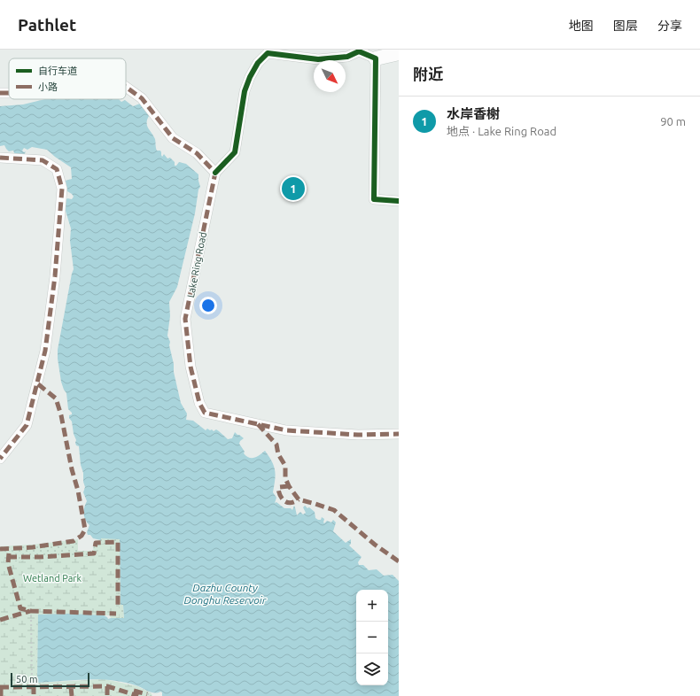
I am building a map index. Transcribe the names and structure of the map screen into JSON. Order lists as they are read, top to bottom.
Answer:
{
  "streets": {
    "street": ["Lake Ring Road"]
  },
  "water": ["Dazhu County Donghu Reservoir"],
  "parks": ["Wetland Park"],
  "legend": ["自行车道", "小路"],
  "scale_bar": "50 m",
  "north": "bottom right",
  "page": {
    "header": "Pathlet",
    "nav": ["地图", "图层", "分享"],
    "heading": "附近",
    "list": [
      {
        "mark": "1",
        "name": "水岸香榭",
        "note": "地点 · Lake Ring Road",
        "value": "90 m"
      }
    ],
    "pins": "1",
    "map_buttons": ["+", "−"],
    "scale": "50 m"
  }
}
